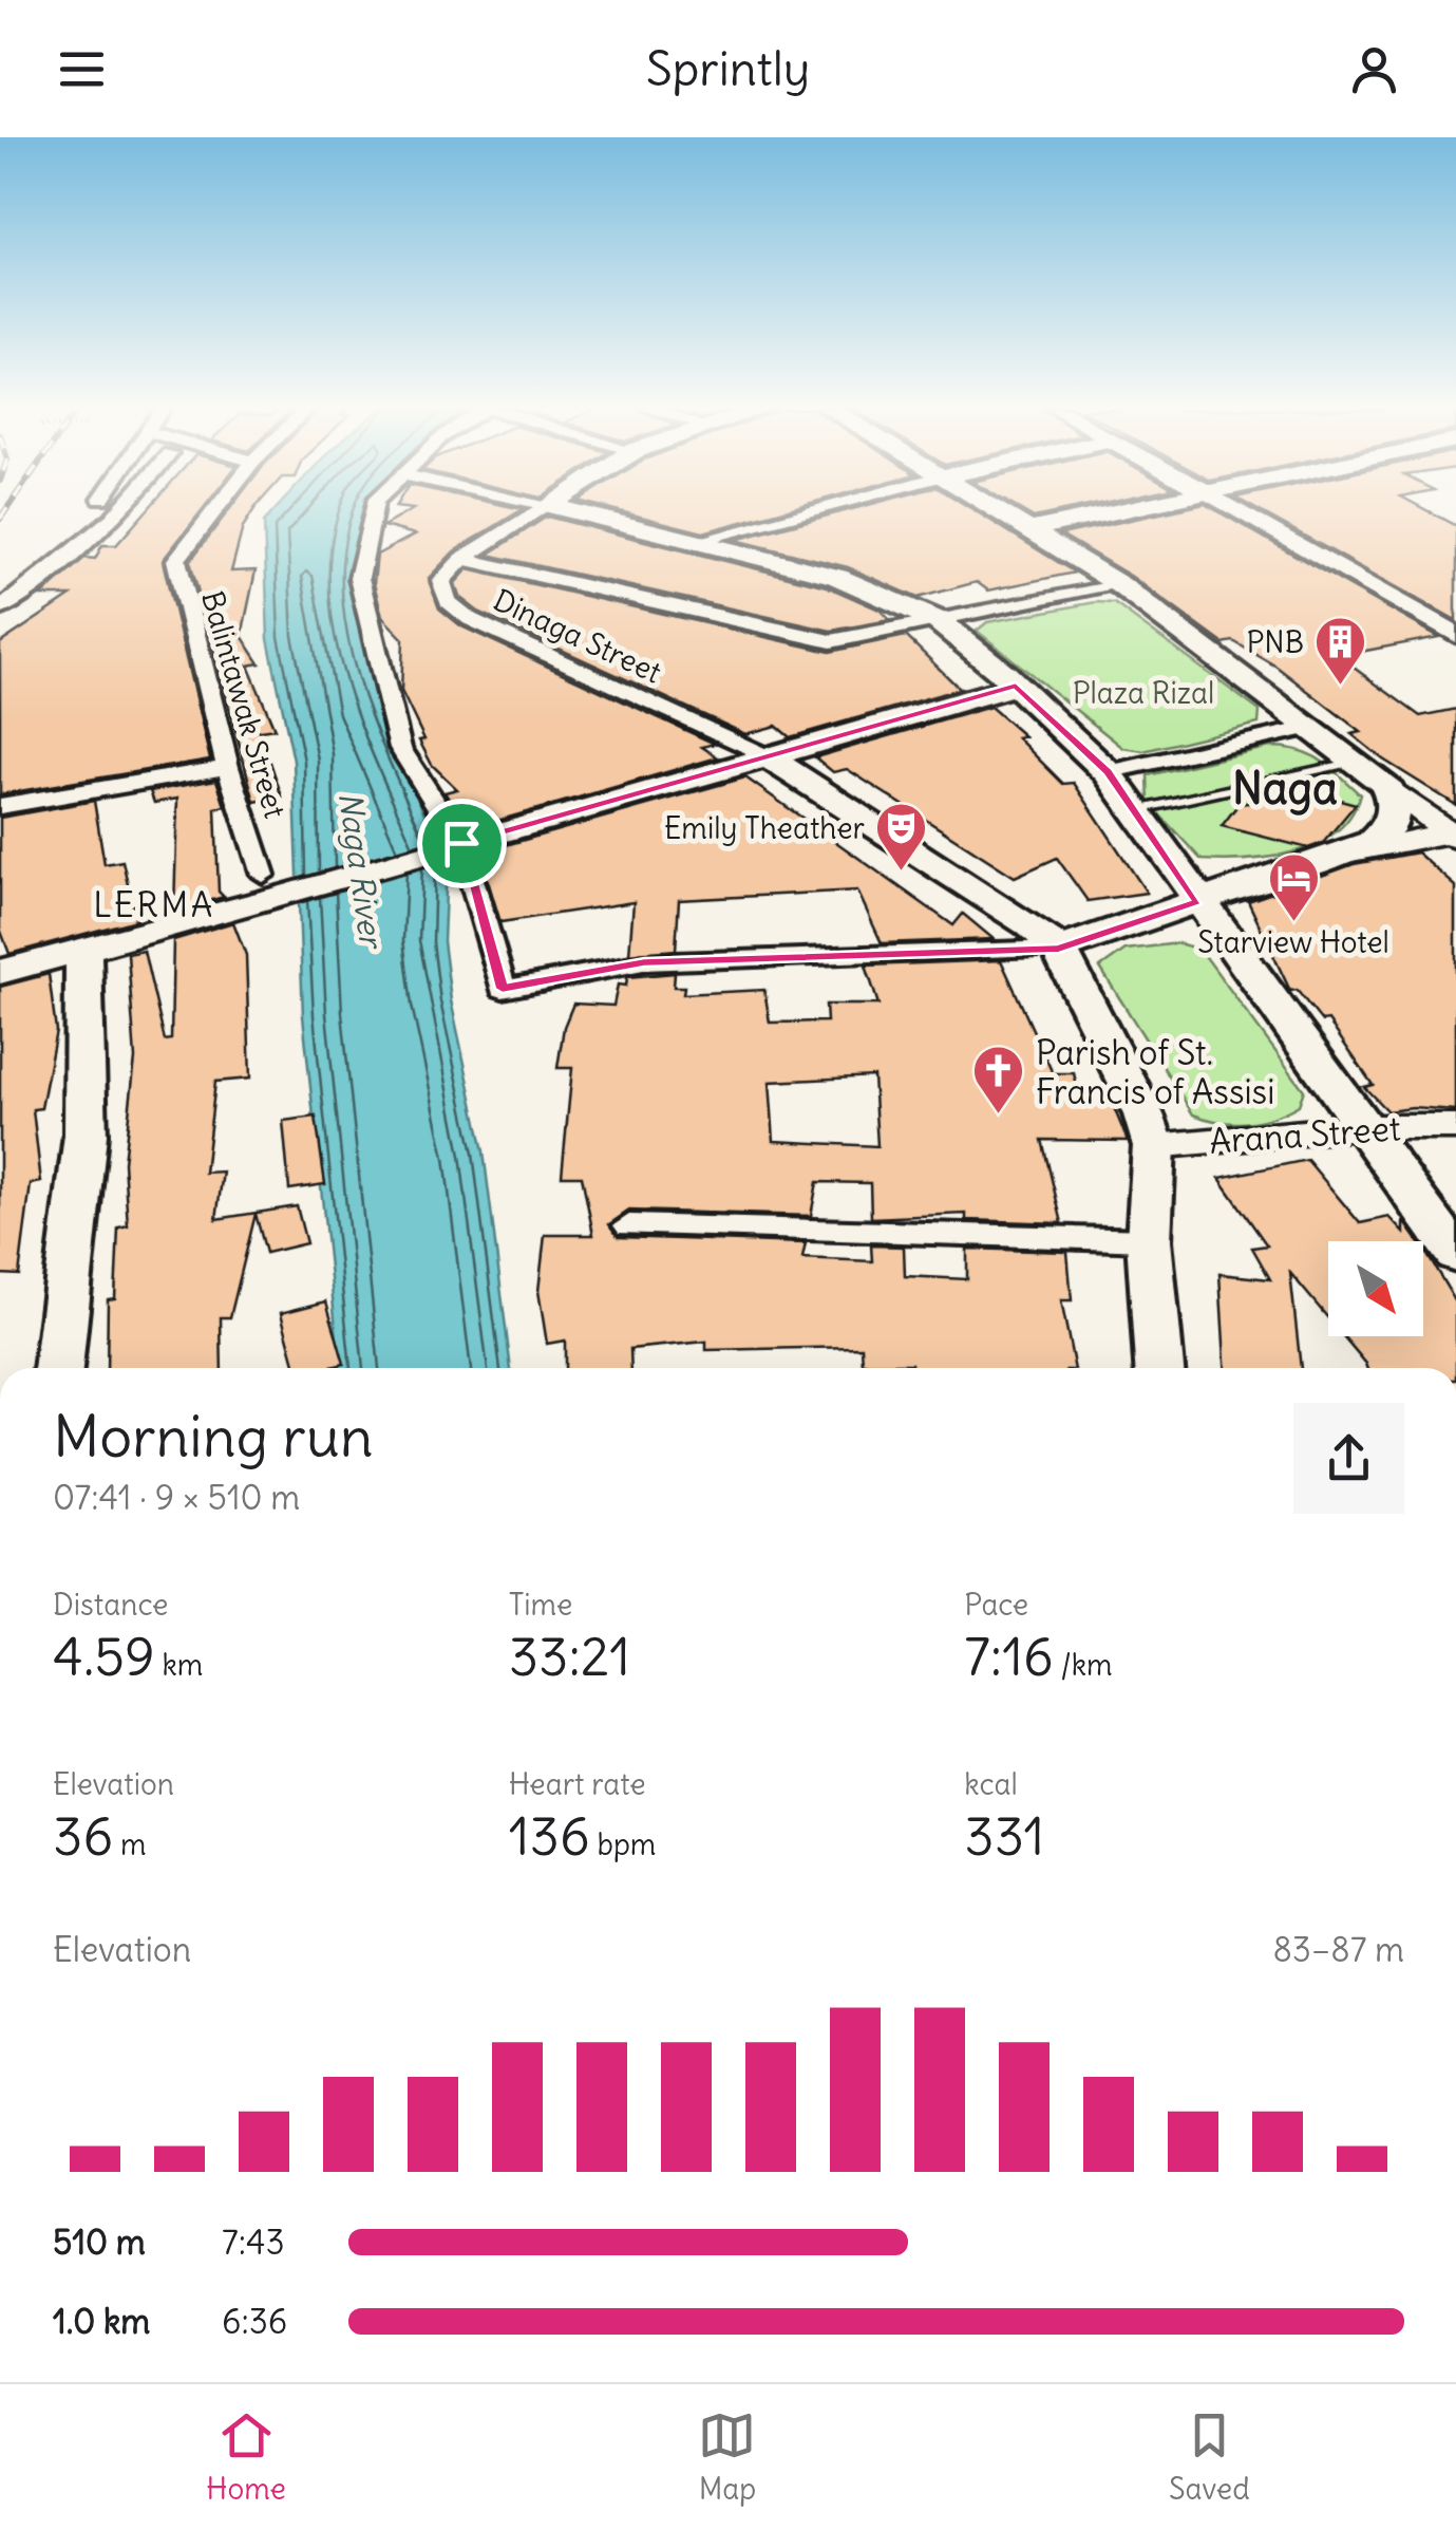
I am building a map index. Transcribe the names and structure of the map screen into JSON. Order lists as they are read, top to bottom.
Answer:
{
  "streets": {
    "street": ["Dinaga Street", "Balintawak Street", "Arana Street"]
  },
  "districts": ["Naga", "LERMA"],
  "water": ["Naga River"],
  "parks": ["Plaza Rizal"],
  "places": {
    "building": ["PNB"],
    "theatre": ["Emily Theather"],
    "hotel": ["Starview Hotel"],
    "church": ["Parish of St. Francis of Assisi"]
  },
  "north": "bottom right",
  "page": {
    "header": "Sprintly",
    "heading": ["Morning run", "07:41 · 9 × 510 m"],
    "stats": [
      ["Distance", "4.59 km"],
      ["Time", "33:21"],
      ["Pace", "7:16 /km"],
      ["Elevation", "36 m"],
      ["Heart rate", "136 bpm"],
      ["kcal", "331"]
    ],
    "chart": ["Elevation", "83–87 m"],
    "list": [
      {
        "name": "510 m",
        "note": "7:43"
      },
      {
        "name": "1.0 km",
        "note": "6:36"
      }
    ],
    "tabs": ["Home", "Map", "Saved"]
  }
}
